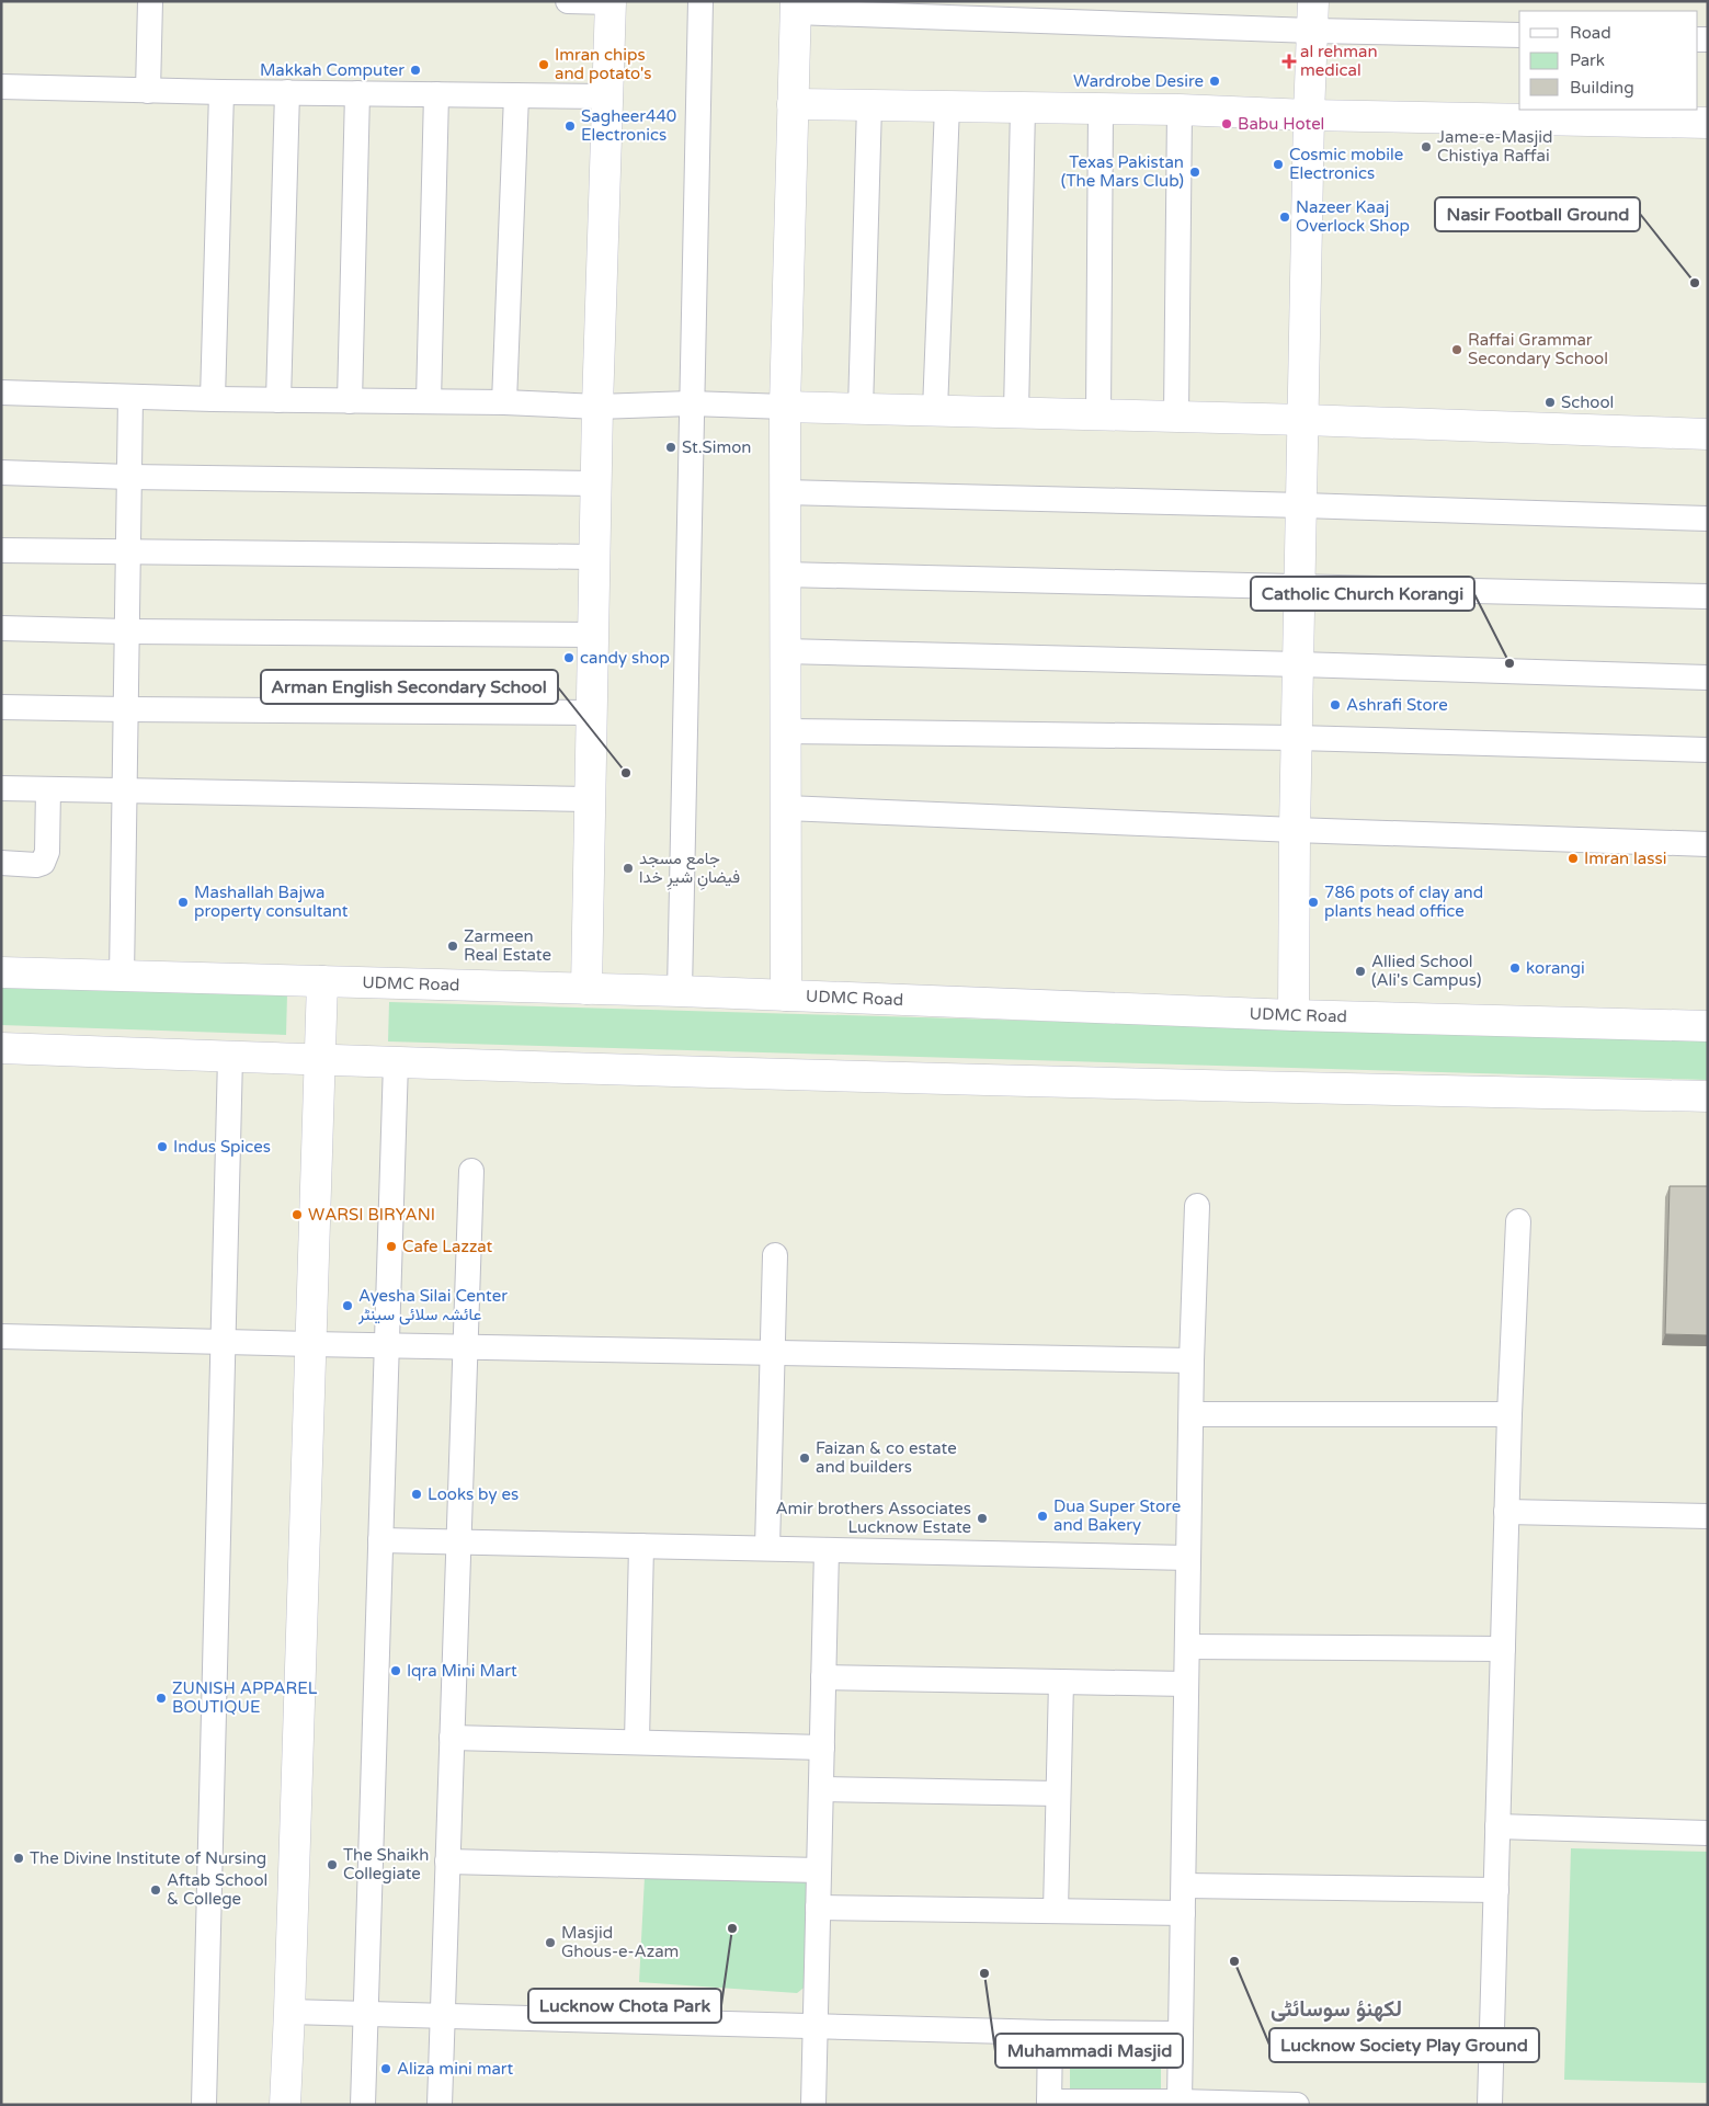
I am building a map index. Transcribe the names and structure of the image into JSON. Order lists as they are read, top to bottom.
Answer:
{
  "streets": {
    "street": ["UDMC Road"]
  },
  "districts": ["لکھنؤ سوسائٹی"],
  "places": {
    "health": ["al rehman medical"],
    "other": [
      "Imran chips and potato's",
      "Makkah Computer",
      "Wardrobe Desire",
      "Babu Hotel",
      "Sagheer440 Electronics",
      "Jame-e-Masjid Chistiya Raffai",
      "Cosmic mobile Electronics",
      "Texas Pakistan (The Mars Club)",
      "Nazeer Kaaj Overlock Shop",
      "Nasir Football Ground",
      "Raffai Grammar Secondary School",
      "School",
      "St.Simon",
      "candy shop",
      "Catholic Church Korangi",
      "Ashrafi Store",
      "Arman English Secondary School",
      "Imran lassi",
      "جامع مسجد فیضانِ شیرِ خدا",
      "Mashallah Bajwa property consultant",
      "786 pots of clay and plants head office",
      "Zarmeen Real Estate",
      "korangi",
      "Allied School (Ali's Campus)",
      "Indus Spices",
      "WARSI BIRYANI",
      "Cafe Lazzat",
      "Ayesha Silai Center عائشہ سلائی سینٹر",
      "Faizan & co estate and builders",
      "Looks by es",
      "Dua Super Store and Bakery",
      "Amir brothers Associates Lucknow Estate",
      "Iqra Mini Mart",
      "ZUNISH APPAREL BOUTIQUE",
      "The Divine Institute of Nursing",
      "The Shaikh Collegiate",
      "Aftab School & College",
      "Lucknow Chota Park",
      "Masjid Ghous-e-Azam",
      "Lucknow Society Play Ground",
      "Muhammadi Masjid",
      "Aliza mini mart"
    ]
  },
  "legend": ["Road", "Park", "Building"]
}
